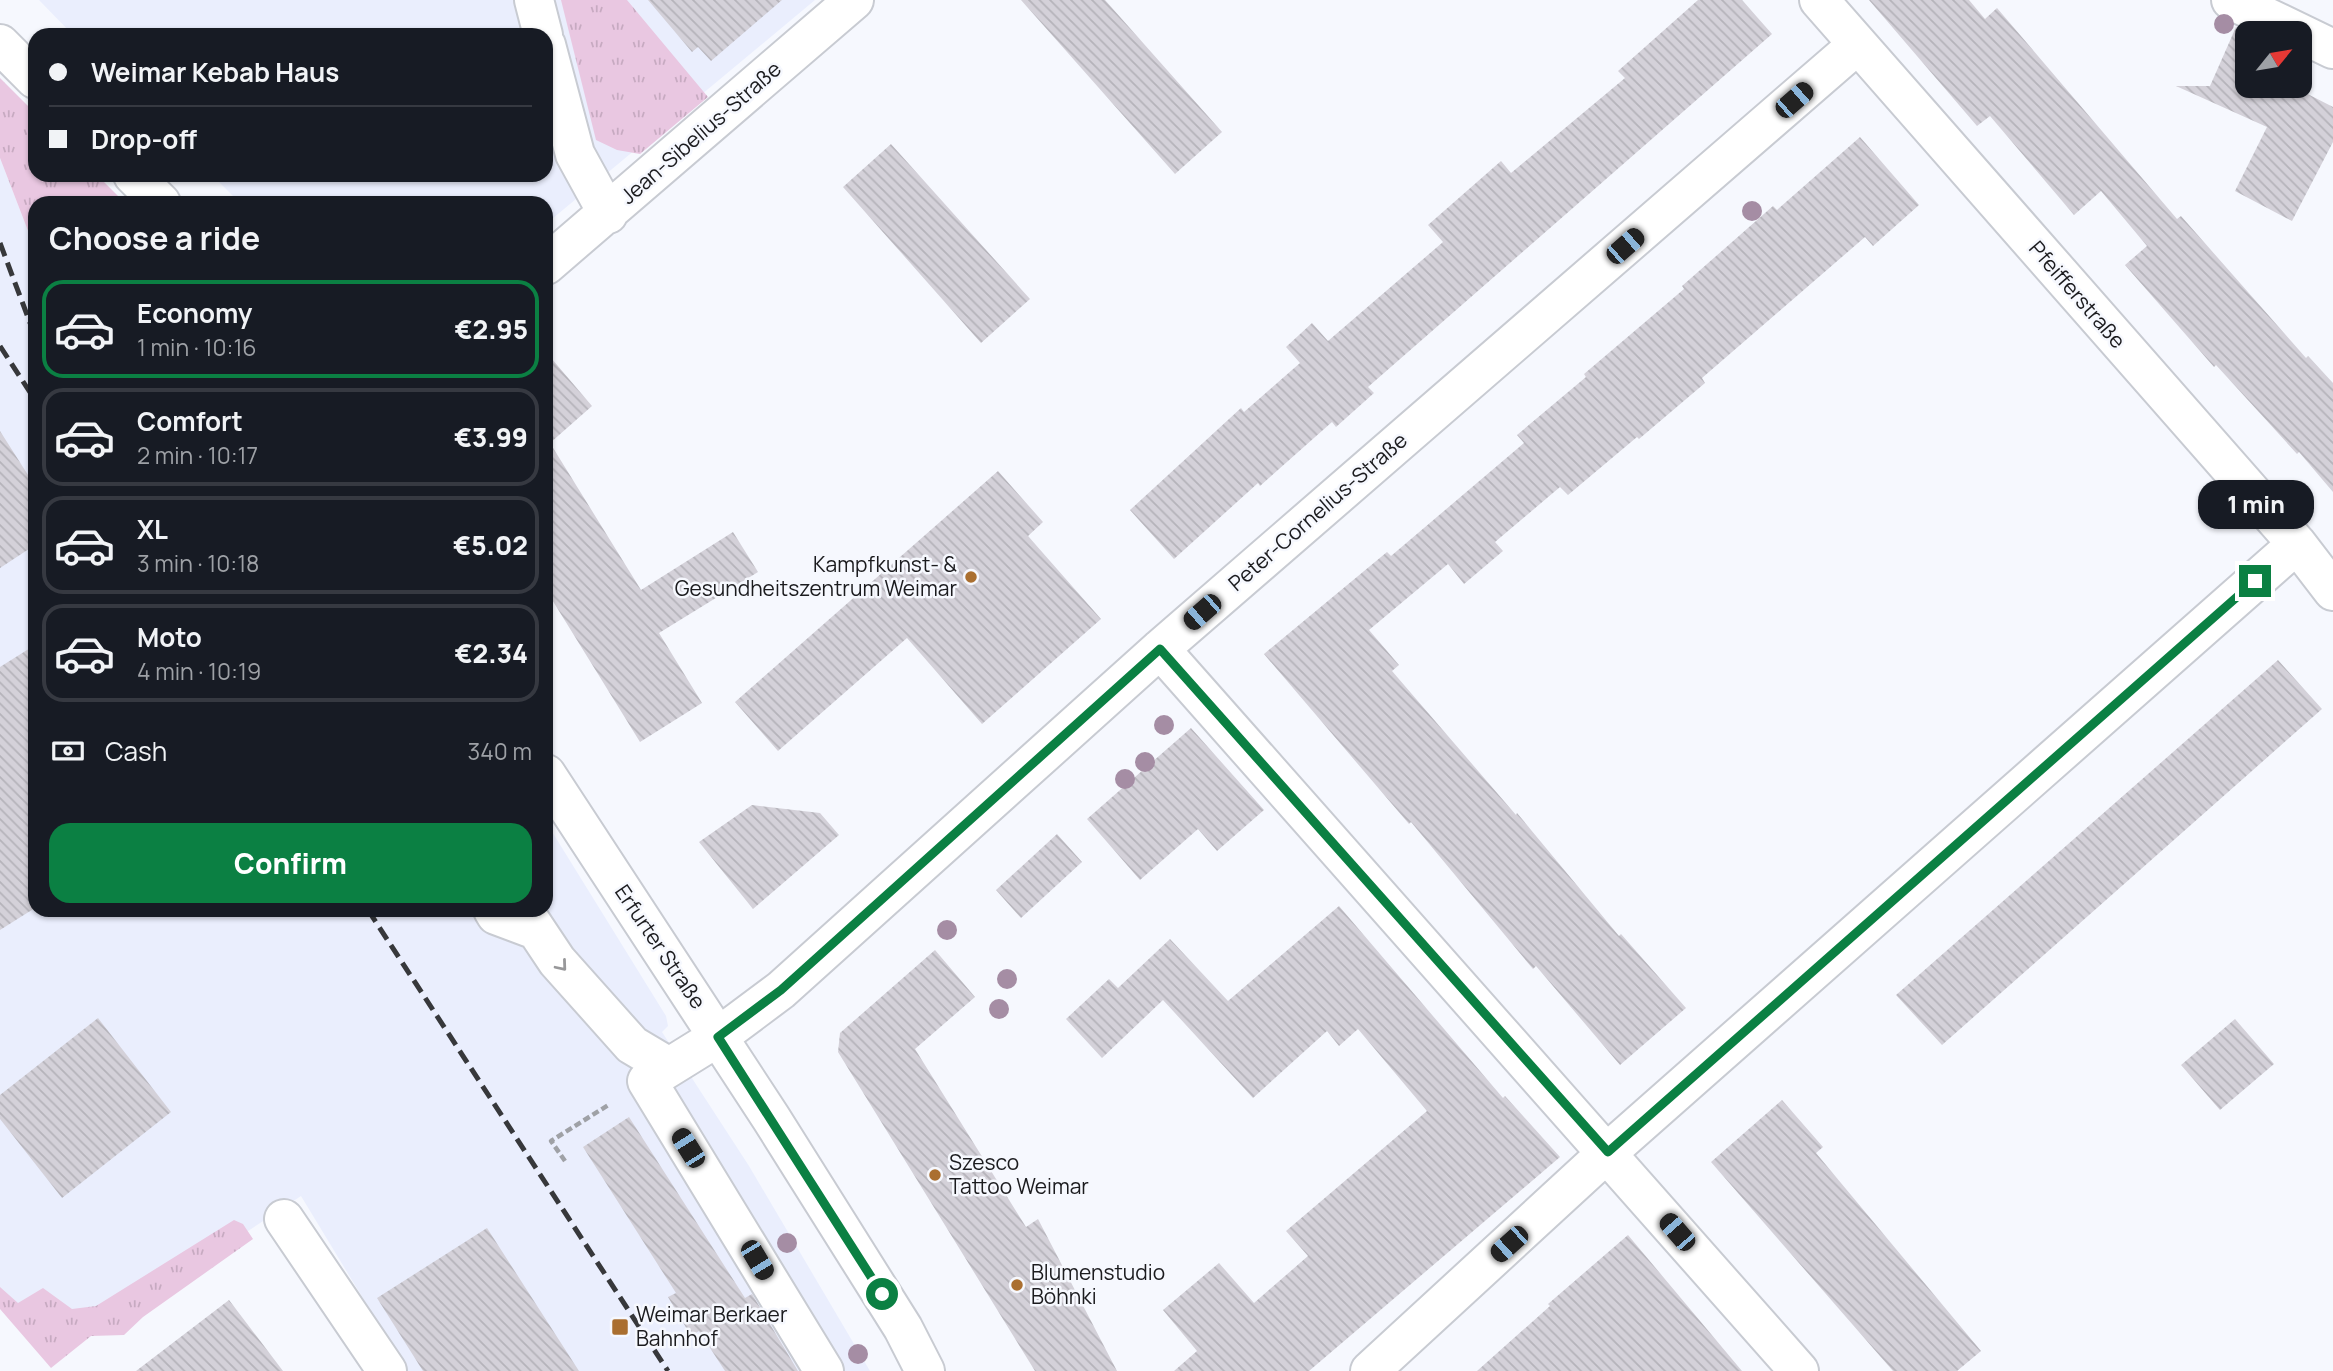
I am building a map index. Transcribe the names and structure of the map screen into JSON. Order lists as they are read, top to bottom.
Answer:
{
  "streets": {
    "street": [
      "Jean-Sibelius-Straße",
      "Pfeifferstraße",
      "Peter-Cornelius-Straße",
      "Erfurter Straße"
    ]
  },
  "crossings": [
    ["Pfeifferstraße", "Peter-Cornelius-Straße"],
    ["Peter-Cornelius-Straße", "Erfurter Straße"]
  ],
  "places": {
    "other": ["Kampfkunst- & Gesundheitszentrum Weimar", "Szesco Tattoo Weimar", "Blumenstudio Böhnki"],
    "transit": ["Weimar Berkaer Bahnhof"]
  },
  "north": "top right",
  "page": {
    "banner": ["Weimar Kebab Haus", "Drop-off"],
    "heading": "Choose a ride",
    "list": [
      {
        "name": "Economy",
        "note": "1 min · 10:16",
        "value": "€2.95"
      },
      {
        "name": "Comfort",
        "note": "2 min · 10:17",
        "value": "€3.99"
      },
      {
        "name": "XL",
        "note": "3 min · 10:18",
        "value": "€5.02"
      },
      {
        "name": "Moto",
        "note": "4 min · 10:19",
        "value": "€2.34"
      }
    ],
    "bubble": "1 min",
    "pay": ["Cash", "340 m"],
    "buttons": "Confirm"
  }
}
